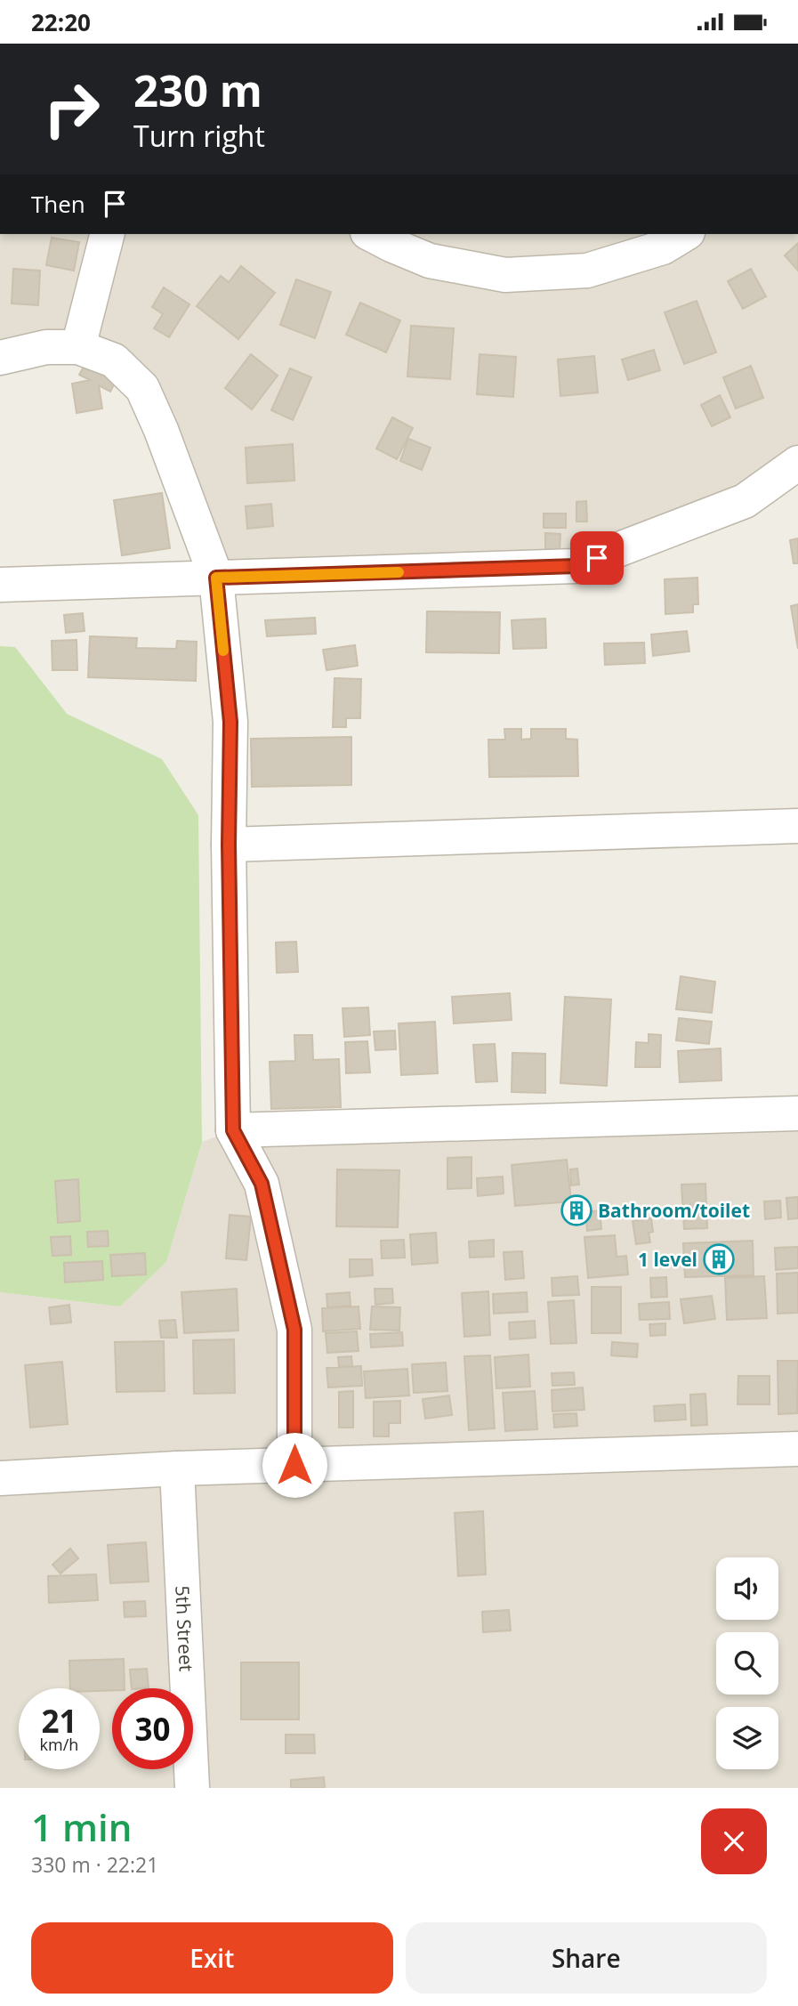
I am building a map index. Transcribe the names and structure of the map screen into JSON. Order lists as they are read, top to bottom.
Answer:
{
  "streets": {
    "street": ["5th Street"]
  },
  "places": {
    "building": ["Bathroom/toilet", "1 level"]
  },
  "page": {
    "status": "22:20",
    "turn": ["230 m", "Turn right"],
    "then": "Then",
    "speed": "21 km/h",
    "limit": "30",
    "heading": ["1 min", "330 m · 22:21"],
    "buttons": ["Exit", "Share"]
  }
}
